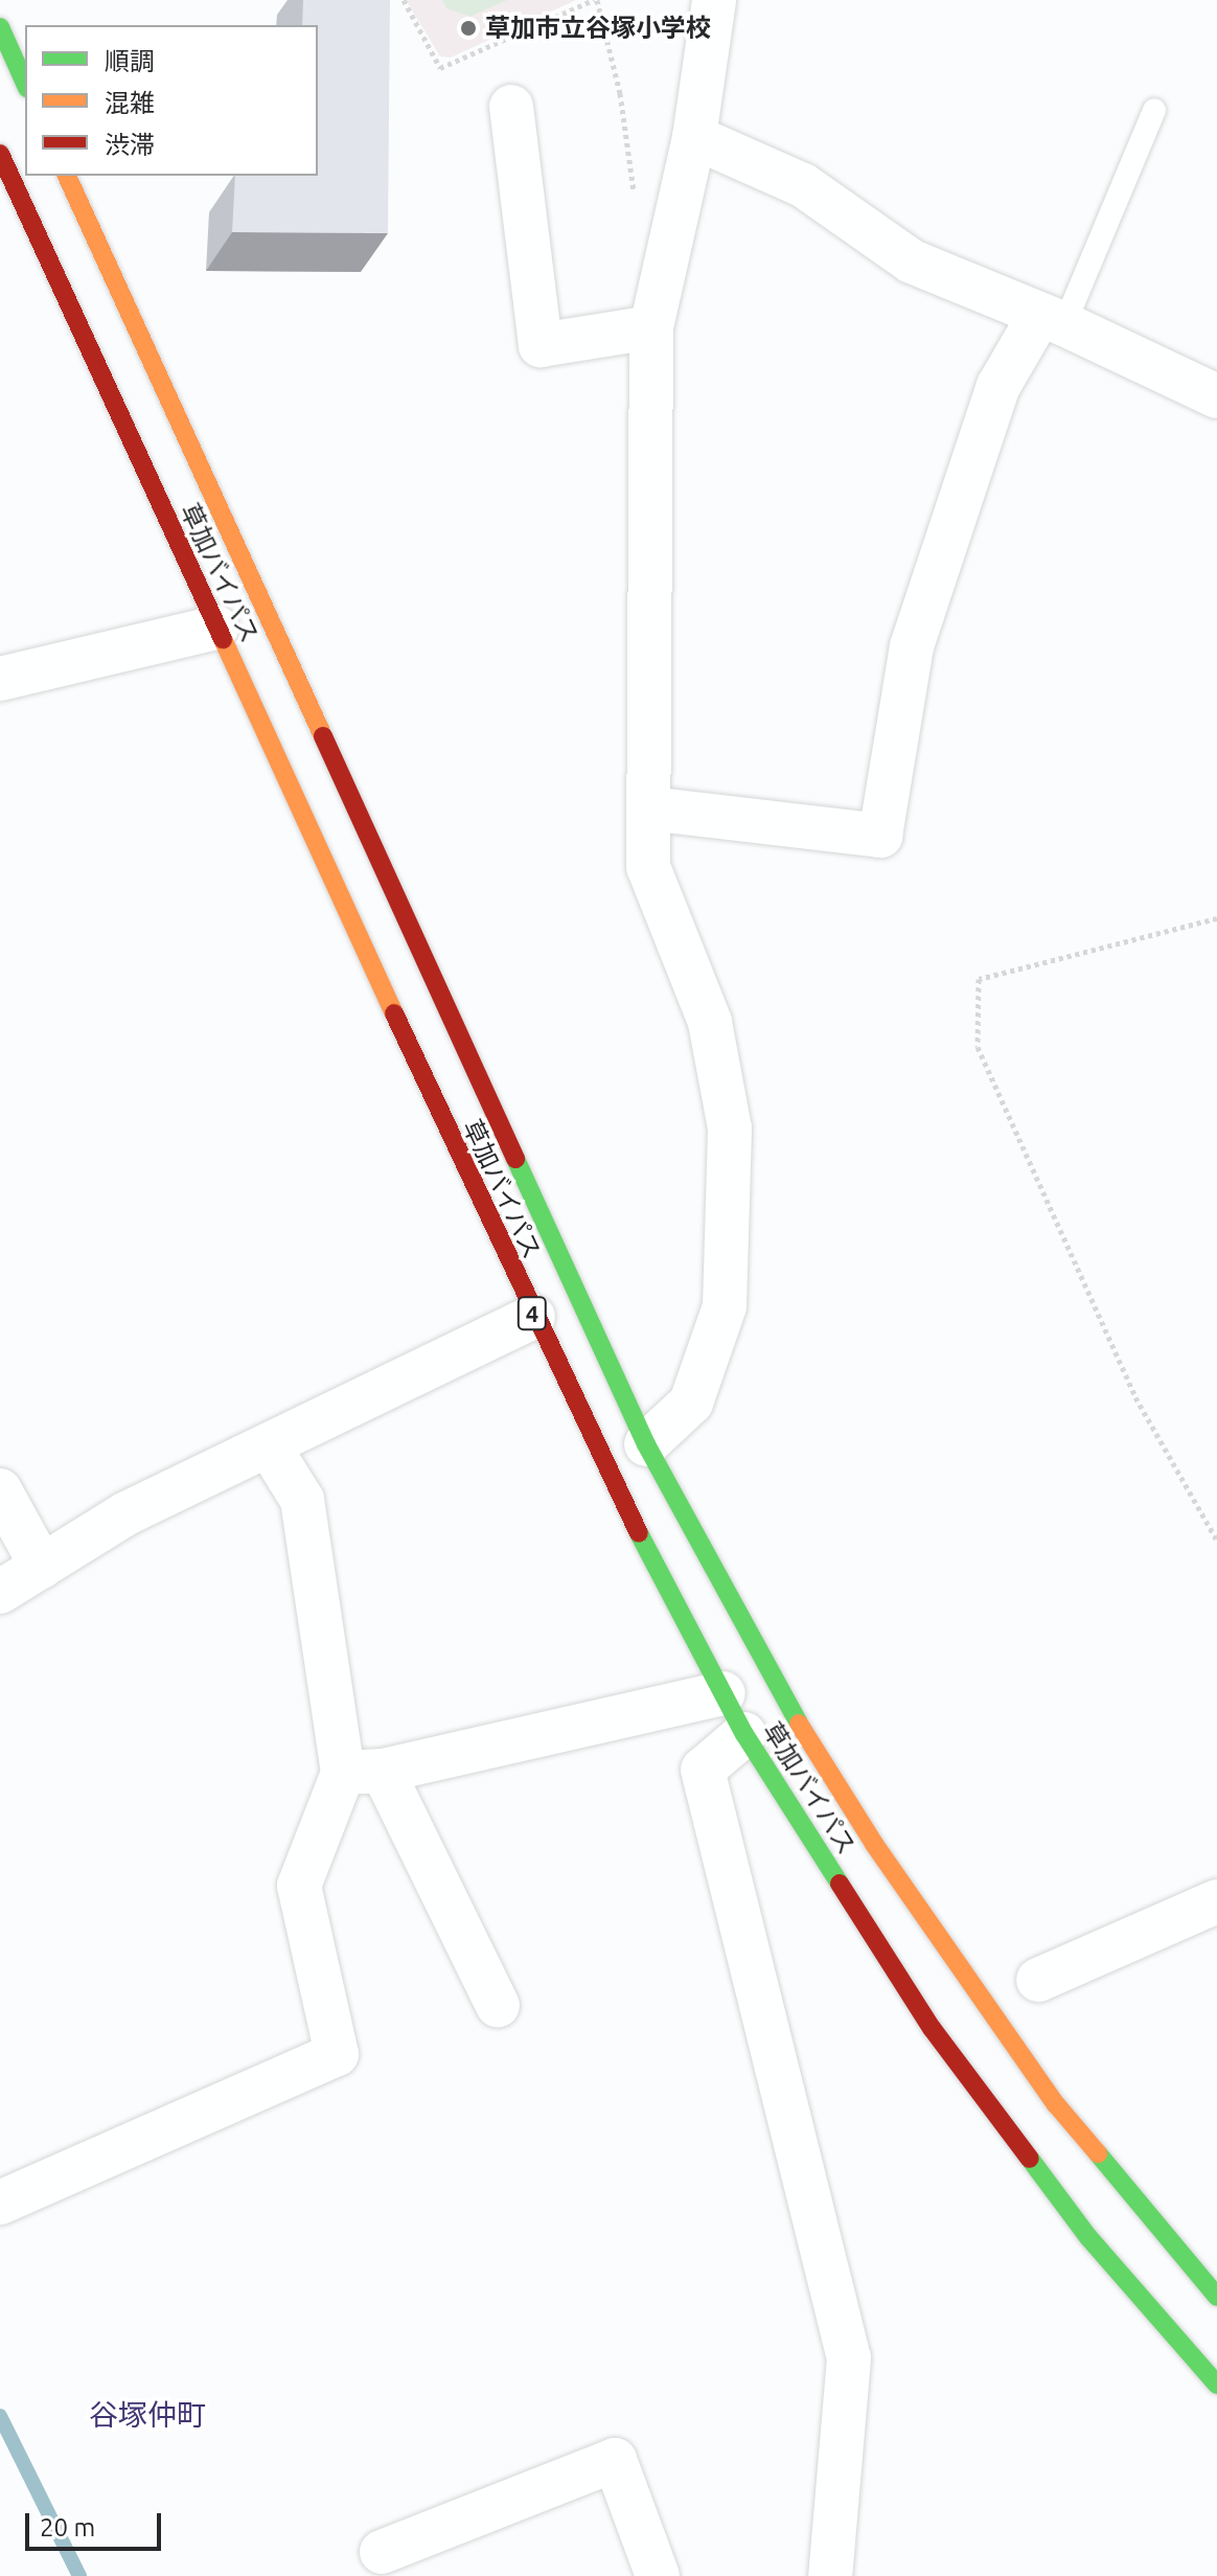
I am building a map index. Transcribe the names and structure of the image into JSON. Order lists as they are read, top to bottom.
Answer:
{
  "streets": {
    "highway": ["草加バイパス", "4"]
  },
  "districts": ["谷塚仲町"],
  "places": ["草加市立谷塚小学校"],
  "legend": ["順調", "混雑", "渋滞"],
  "scale_bar": "20 m"
}
